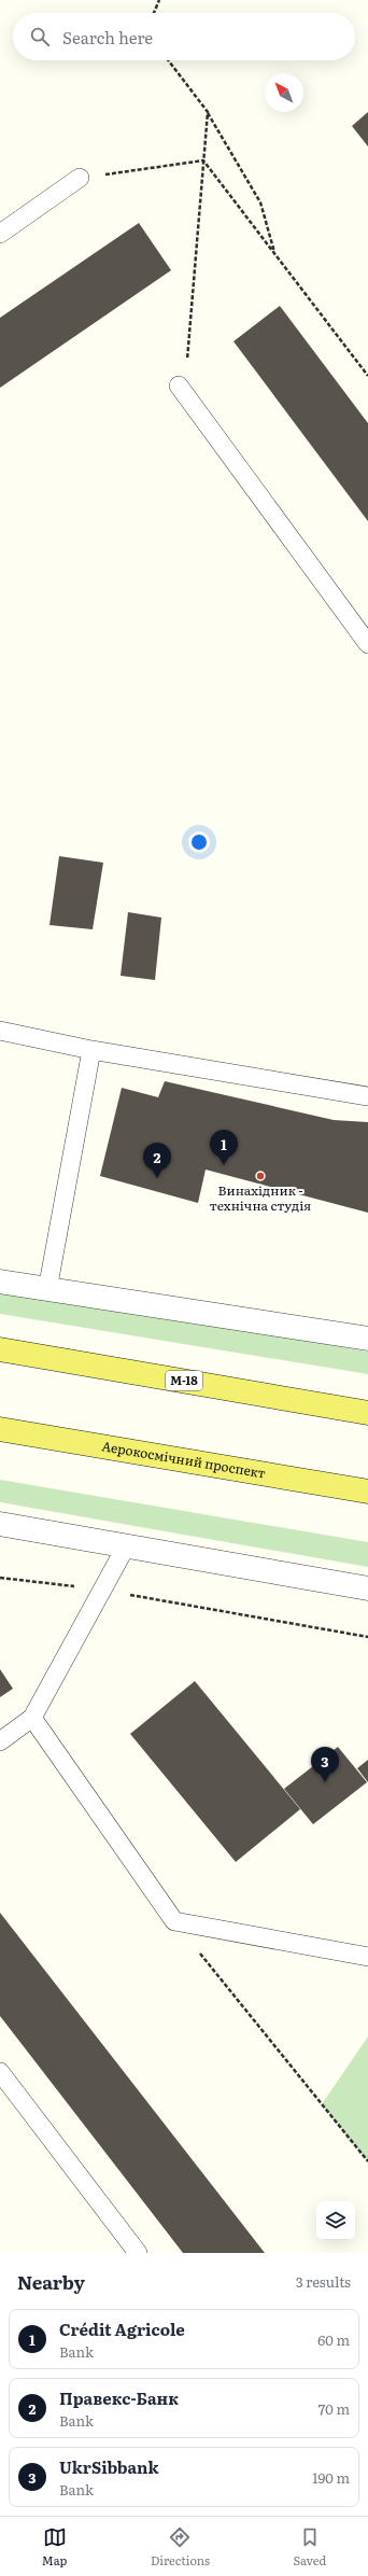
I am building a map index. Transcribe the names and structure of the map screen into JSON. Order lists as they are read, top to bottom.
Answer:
{
  "streets": {
    "main road": ["М-18", "Аерокосмічний проспект"]
  },
  "places": ["Винахідник - технічна студія"],
  "north": "top left",
  "page": {
    "search": "Search here",
    "pins": ["1", "2", "3"],
    "heading": ["Nearby", "3 results"],
    "list": [
      {
        "mark": "1",
        "name": "Crédit Agricole",
        "note": "Bank",
        "value": "60 m"
      },
      {
        "mark": "2",
        "name": "Правекс-Банк",
        "note": "Bank",
        "value": "70 m"
      },
      {
        "mark": "3",
        "name": "UkrSibbank",
        "note": "Bank",
        "value": "190 m"
      }
    ],
    "nav": ["Map", "Directions", "Saved"]
  }
}
